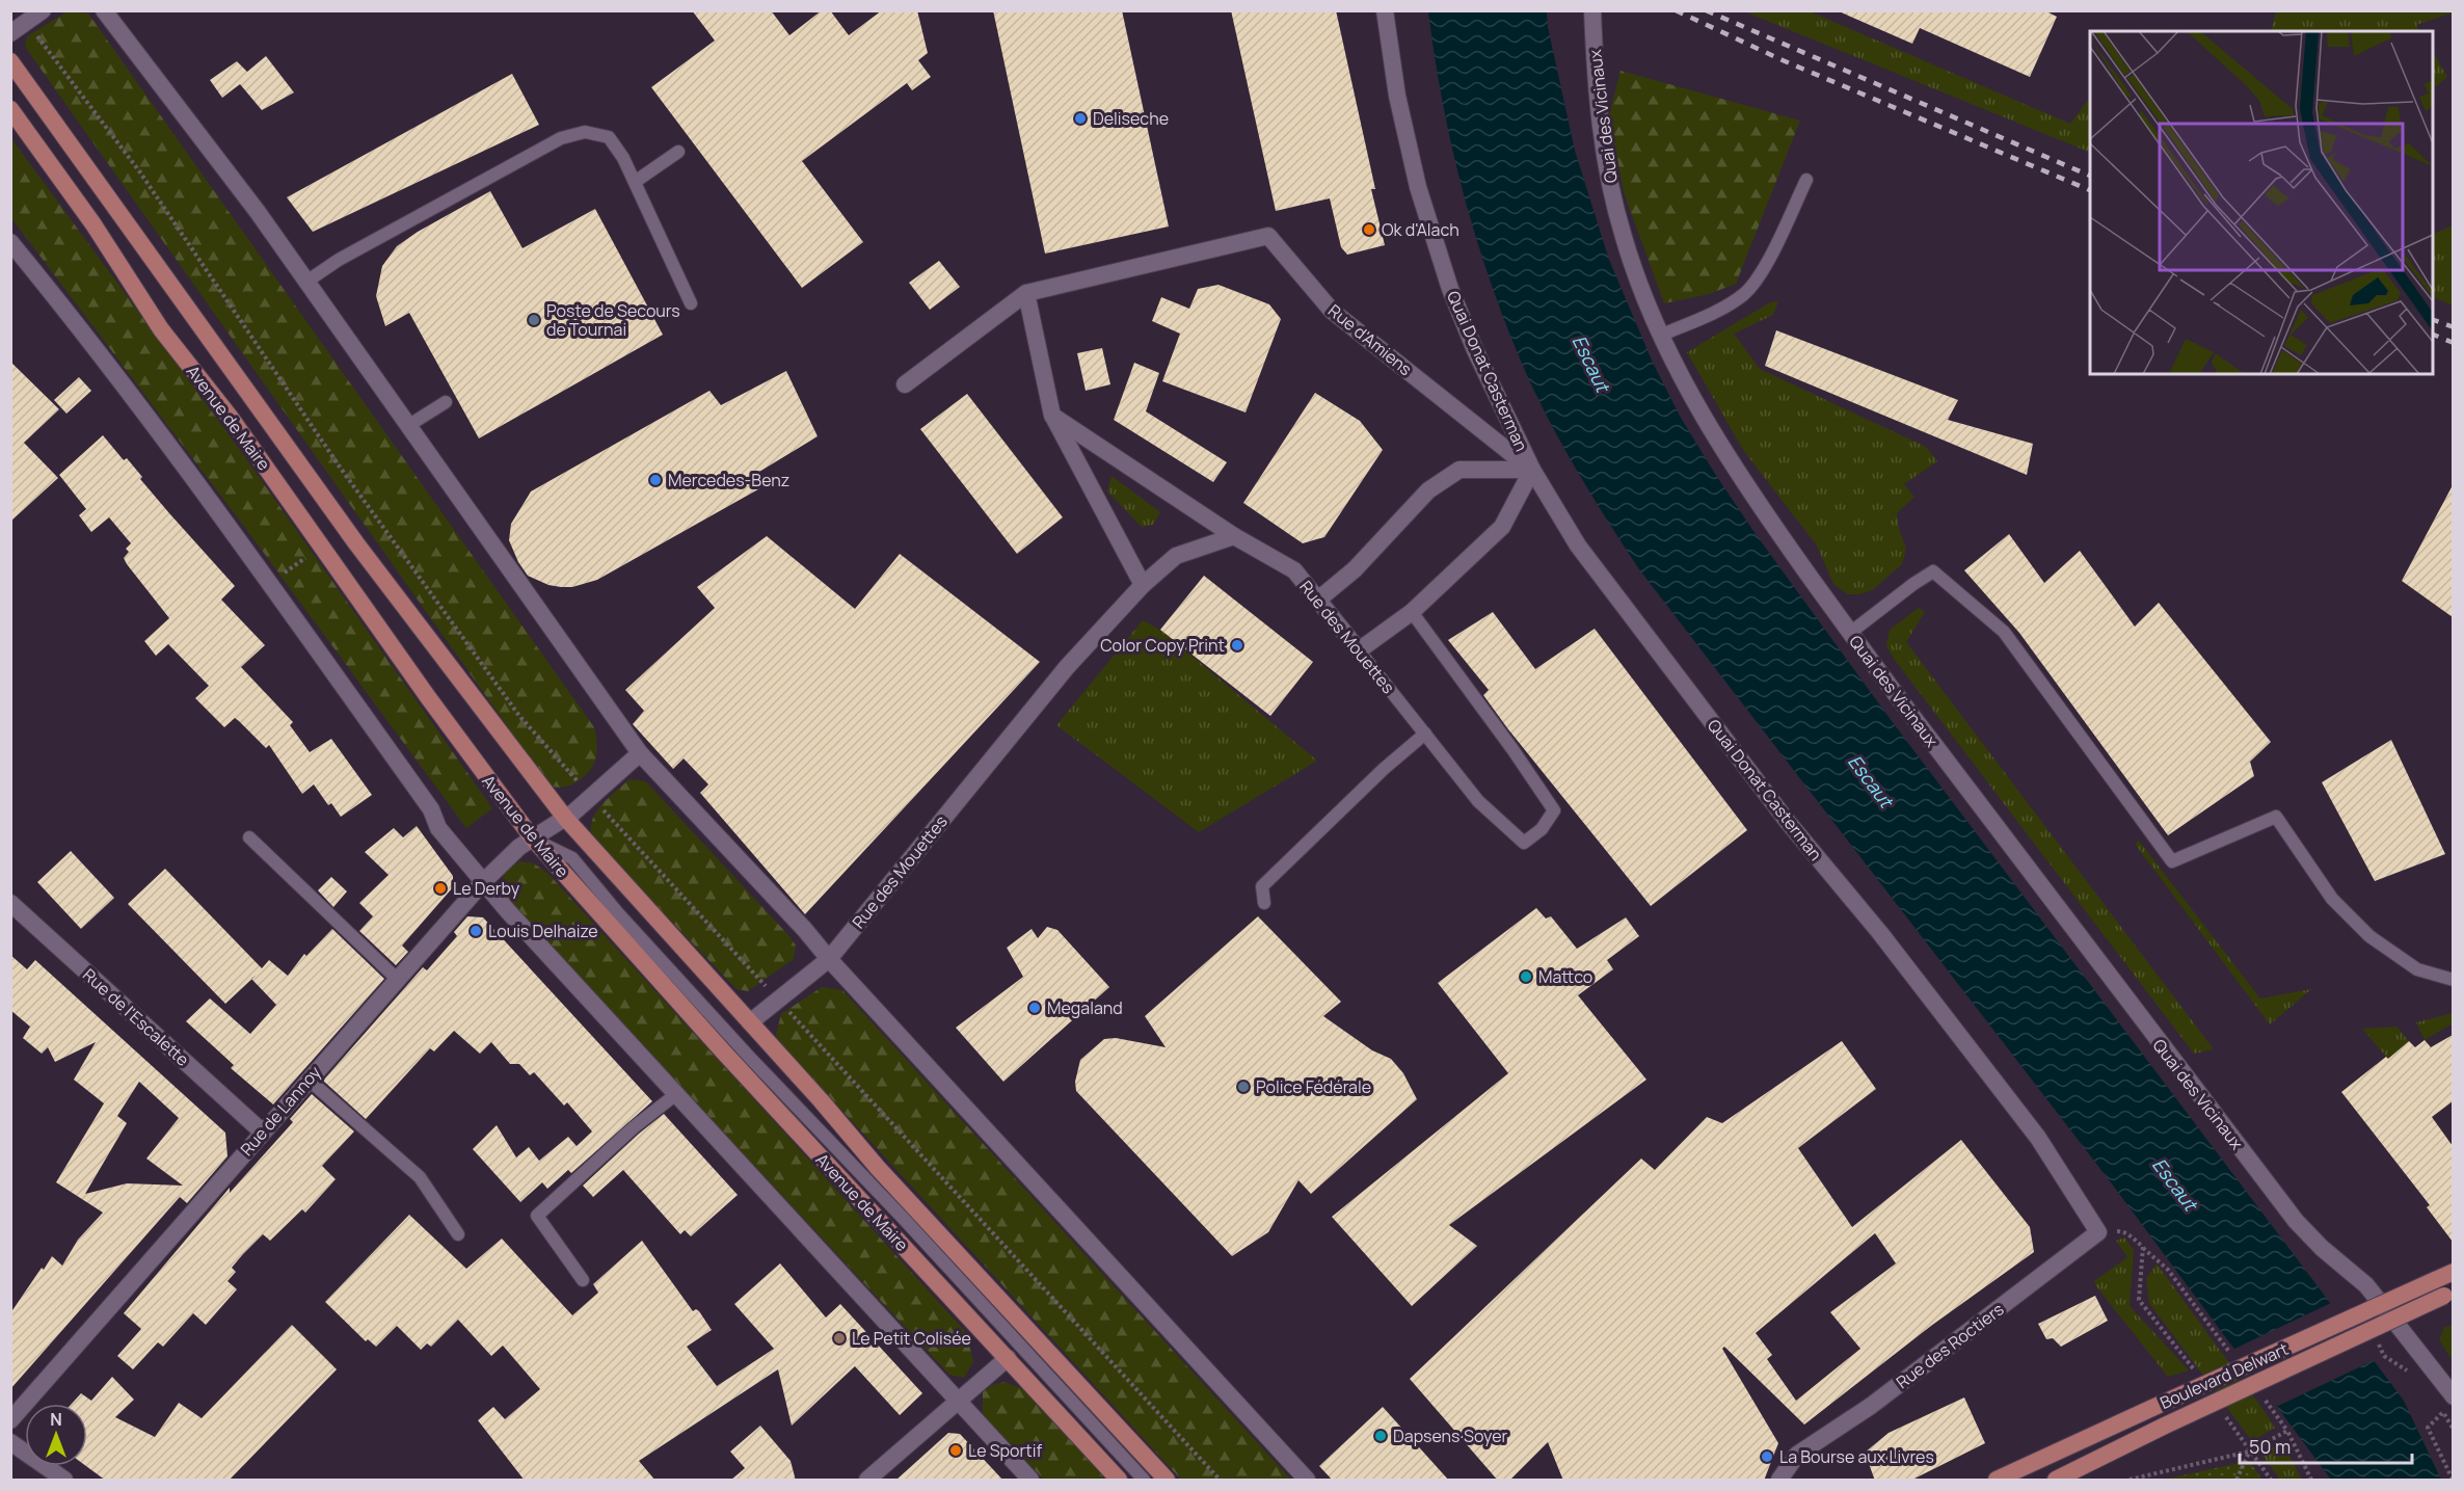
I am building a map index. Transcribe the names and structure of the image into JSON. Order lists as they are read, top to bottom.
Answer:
{
  "streets": {
    "main road": ["Avenue de Maire", "Boulevard Delwart"],
    "street": [
      "Quai des Vicinaux",
      "Rue d'Amiens",
      "Quai Donat Casterman",
      "Rue des Mouettes",
      "Rue de l'Escalette",
      "Rue de Lannoy",
      "Rue des Roctiers"
    ]
  },
  "crossings": [
    ["Rue d'Amiens", "Quai Donat Casterman"],
    ["Quai Donat Casterman", "Rue des Roctiers"],
    ["Avenue de Maire", "Rue de Lannoy"],
    ["Rue de l'Escalette", "Rue de Lannoy"]
  ],
  "water": ["Escaut"],
  "places": [
    "Deliseche",
    "Ok d'Alach",
    "Poste de Secours de Tournai",
    "Mercedes-Benz",
    "Color Copy Print",
    "Le Derby",
    "Louis Delhaize",
    "Mattco",
    "Megaland",
    "Police Fédérale",
    "Le Petit Colisée",
    "Dapsens·Soyer",
    "Le Sportif",
    "La Bourse aux Livres"
  ],
  "scale_bar": "50 m",
  "north": "top"
}
